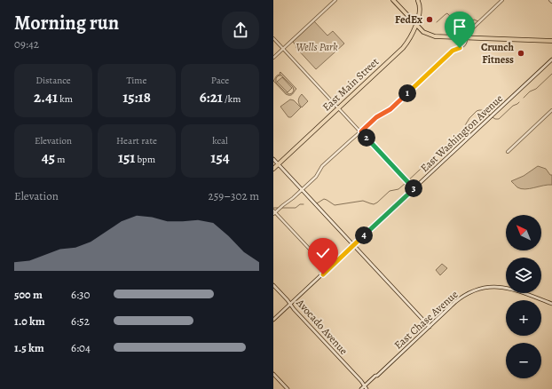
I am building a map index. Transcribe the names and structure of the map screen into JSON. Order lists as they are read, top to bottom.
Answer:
{
  "streets": {
    "main road": [
      "East Main Street",
      "East Washington Avenue",
      "East Chase Avenue",
      "Avocado Avenue"
    ]
  },
  "crossings": [
    ["East Washington Avenue", "Avocado Avenue"],
    ["East Chase Avenue", "Avocado Avenue"]
  ],
  "parks": ["Wells Park"],
  "places": ["FedEx", "Crunch Fitness"],
  "north": "top left",
  "page": {
    "heading": ["Morning run", "09:42"],
    "stats": [
      ["Distance", "2.41 km"],
      ["Time", "15:18"],
      ["Pace", "6:21 /km"],
      ["Elevation", "45 m"],
      ["Heart rate", "151 bpm"],
      ["kcal", "154"]
    ],
    "pins": [
      "1",
      "2",
      "3",
      "4"
    ],
    "chart": ["Elevation", "259–302 m"],
    "map_buttons": ["+", "−"],
    "list": [
      {
        "name": "500 m",
        "note": "6:30"
      },
      {
        "name": "1.0 km",
        "note": "6:52"
      },
      {
        "name": "1.5 km",
        "note": "6:04"
      }
    ]
  }
}
